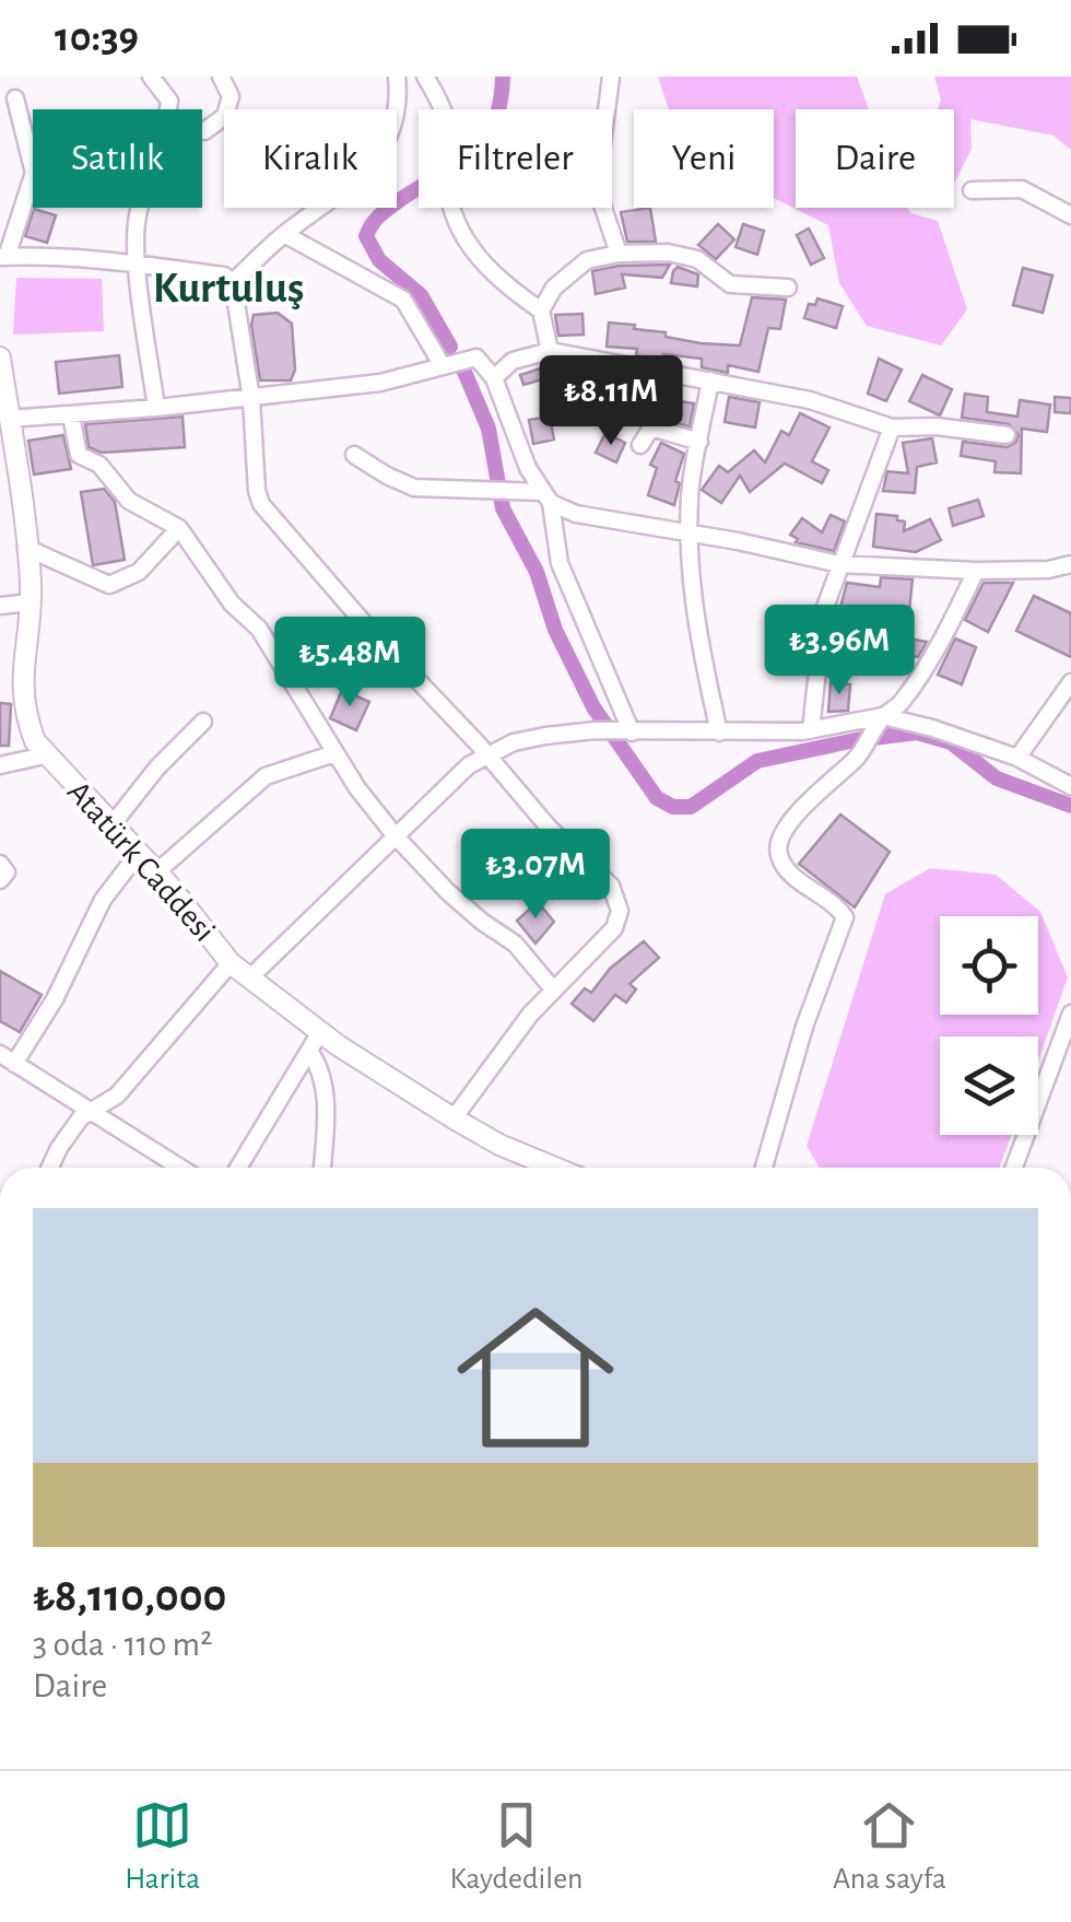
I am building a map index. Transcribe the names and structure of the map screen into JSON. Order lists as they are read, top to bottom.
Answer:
{
  "streets": {
    "main road": ["Atatürk Caddesi"]
  },
  "districts": ["Kurtuluş"],
  "page": {
    "status": "10:39",
    "chip": [
      "Satılık",
      "Kiralık",
      "Filtreler",
      "Yeni",
      "Daire"
    ],
    "price": [
      "₺8.11M",
      "₺3.96M",
      "₺5.48M",
      "₺3.07M"
    ],
    "list": [
      {
        "name": "₺8,110,000",
        "note": "3 oda · 110 m² · Daire"
      }
    ],
    "tabs": ["Harita", "Kaydedilen", "Ana sayfa"]
  }
}
